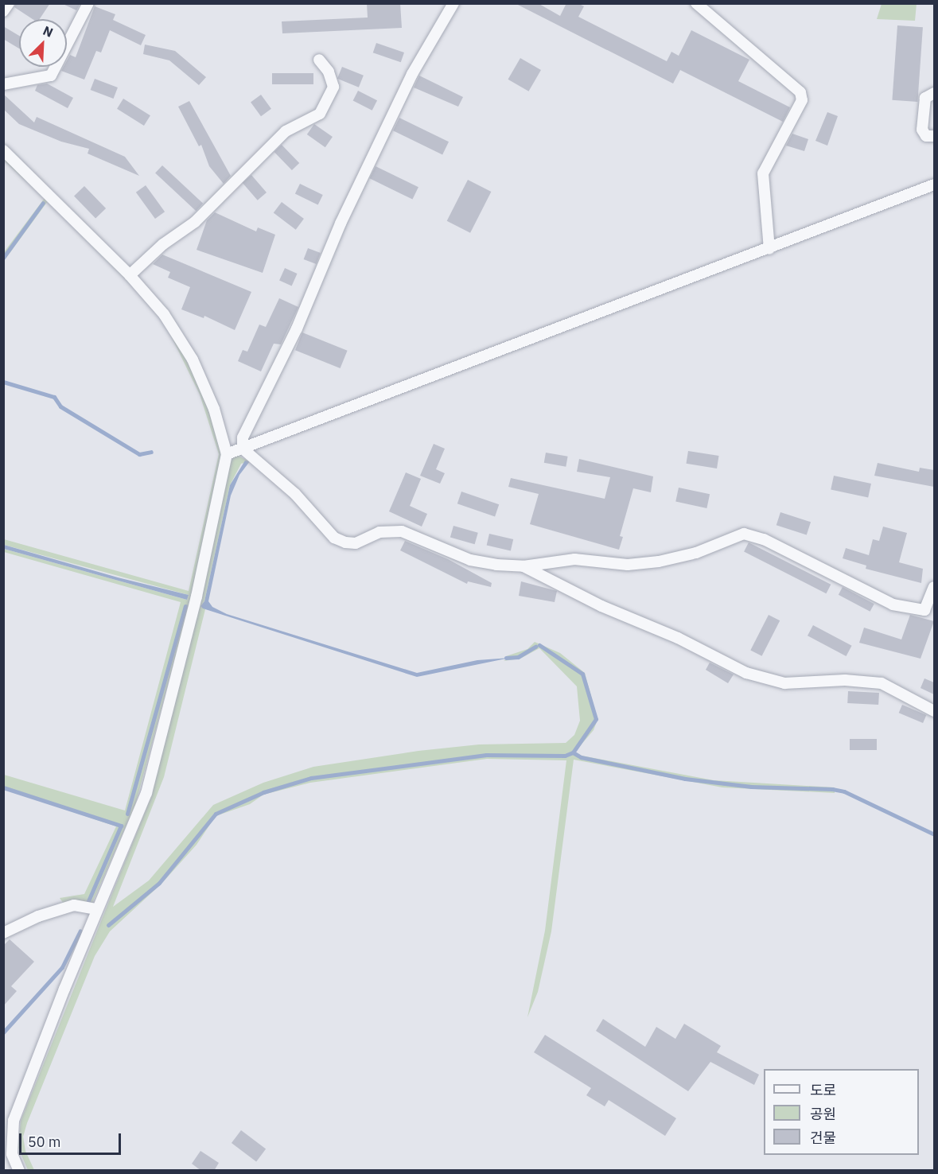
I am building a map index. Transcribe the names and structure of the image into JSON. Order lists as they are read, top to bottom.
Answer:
{
  "legend": ["도로", "공원", "건물"],
  "scale_bar": "50 m",
  "north": "top right"
}
